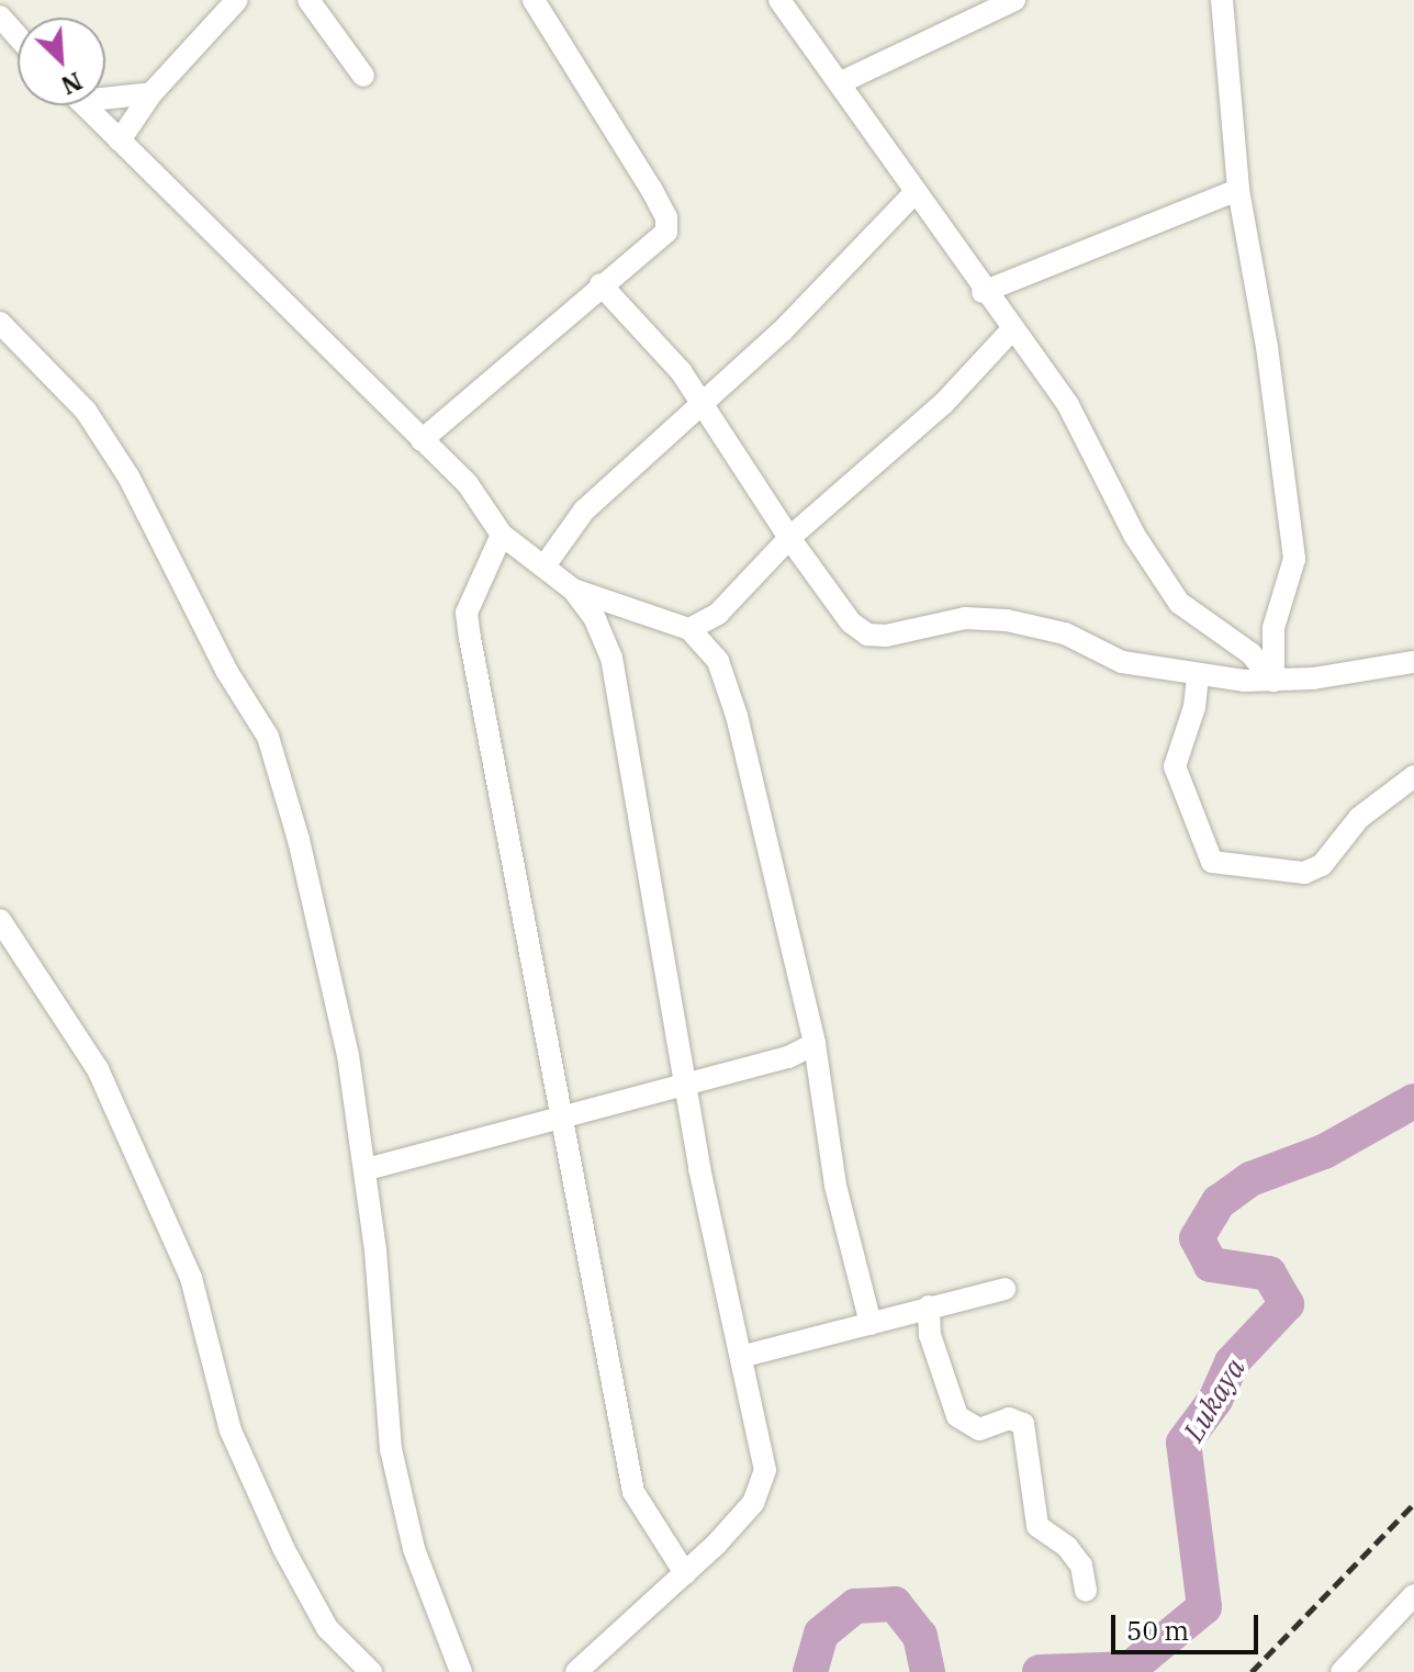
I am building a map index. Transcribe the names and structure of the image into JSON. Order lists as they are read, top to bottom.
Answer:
{
  "water": ["Lukaya"],
  "scale_bar": "50 m",
  "north": "bottom right"
}
